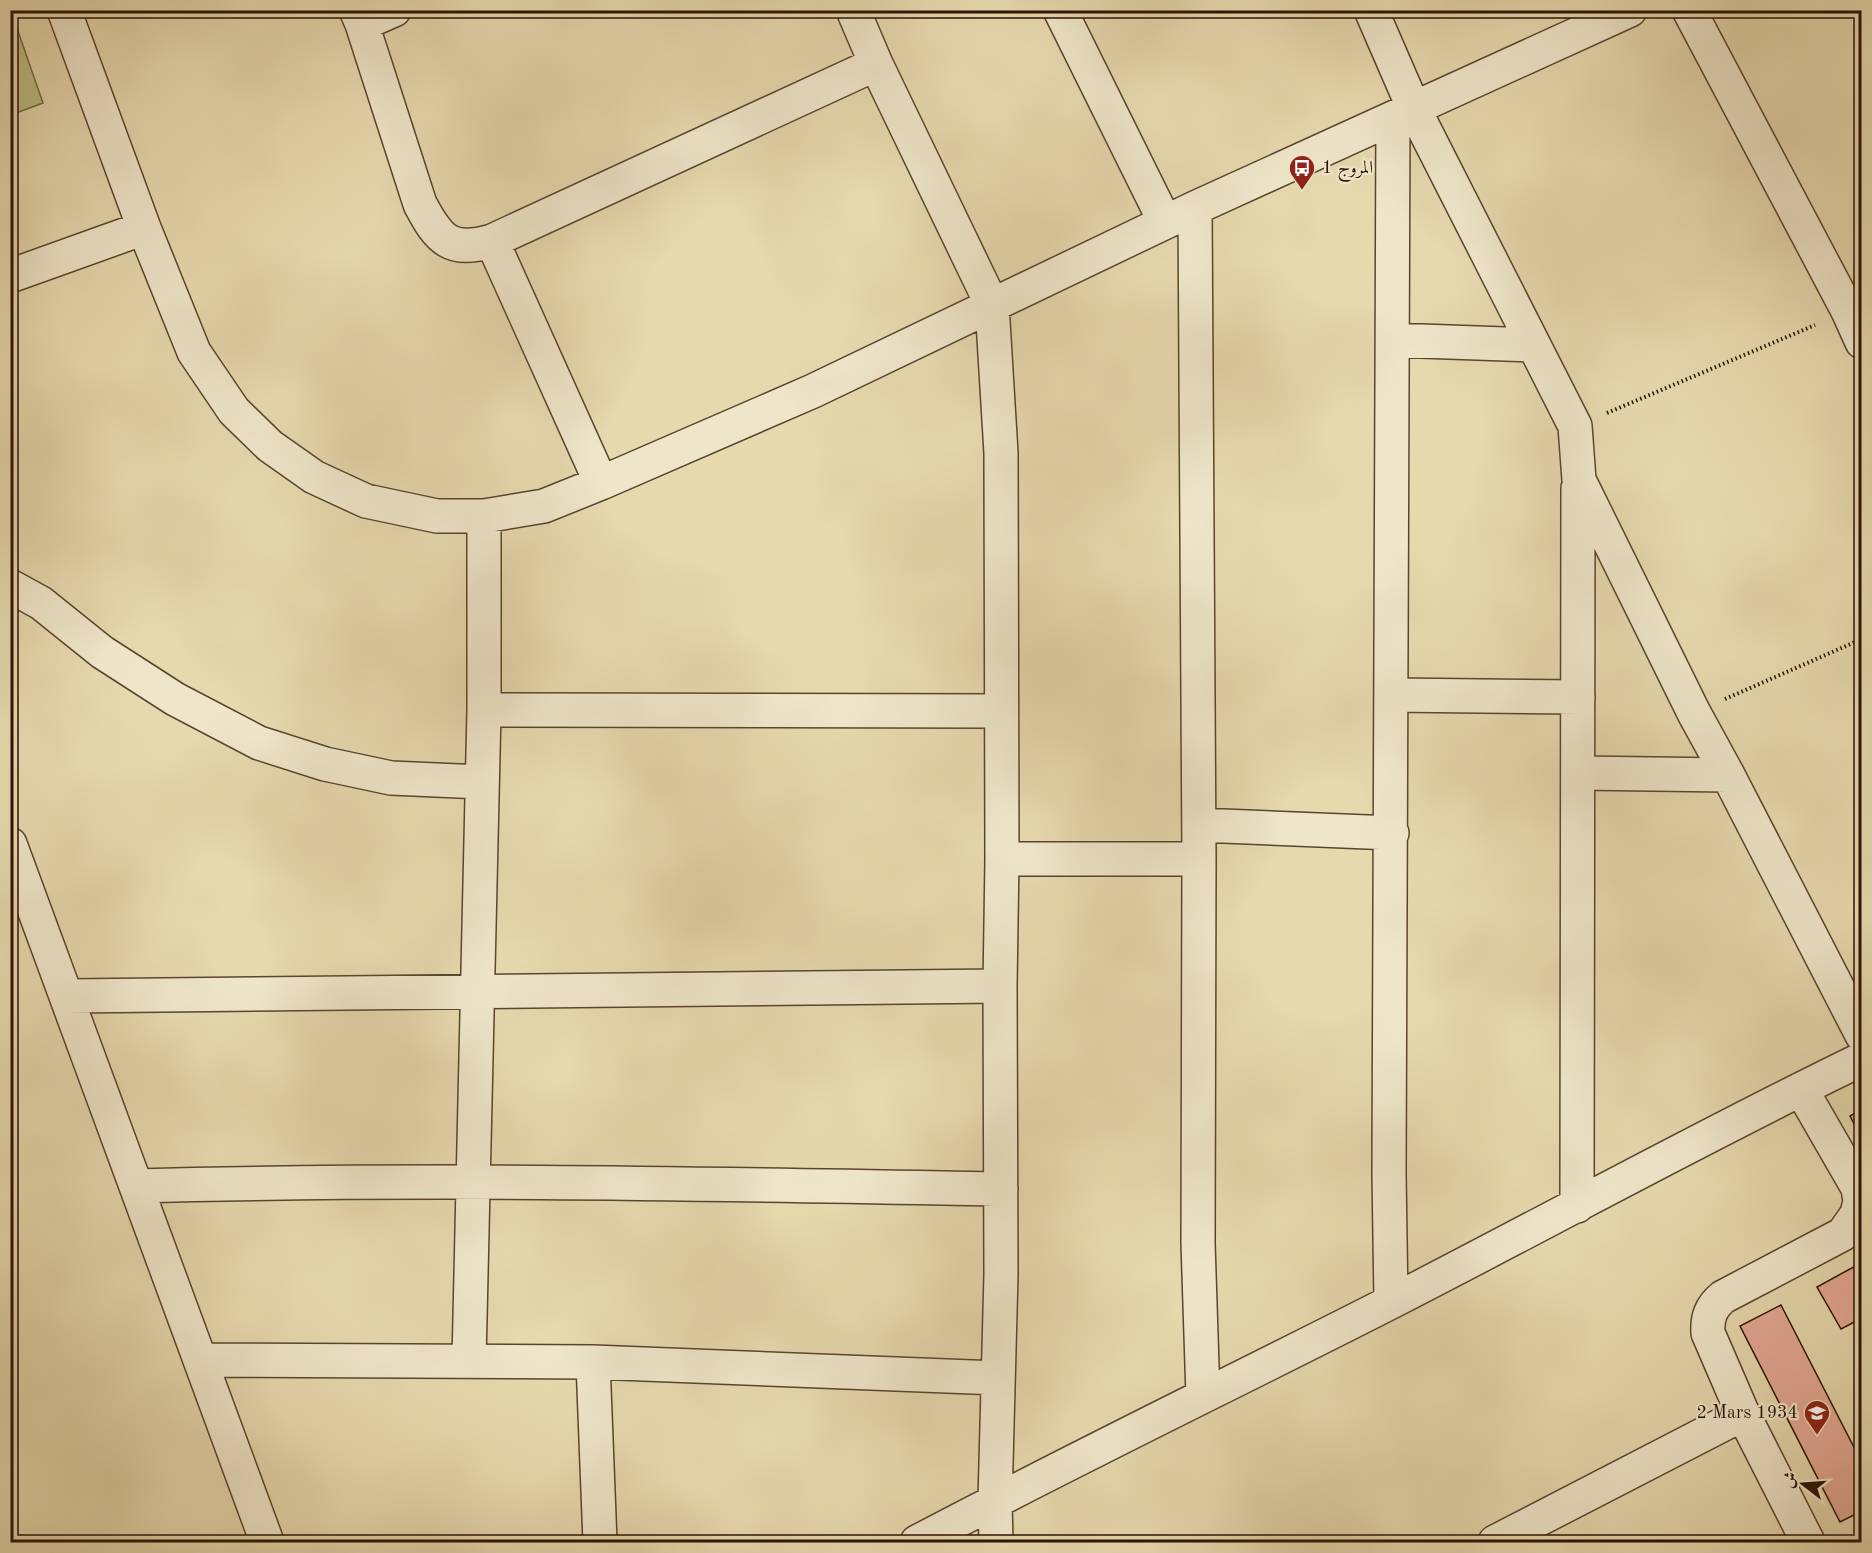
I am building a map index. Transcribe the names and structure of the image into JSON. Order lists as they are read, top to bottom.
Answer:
{
  "places": {
    "bus stop": ["المروج 1"],
    "school or university": ["2 Mars 1934"]
  },
  "north": "left"
}
